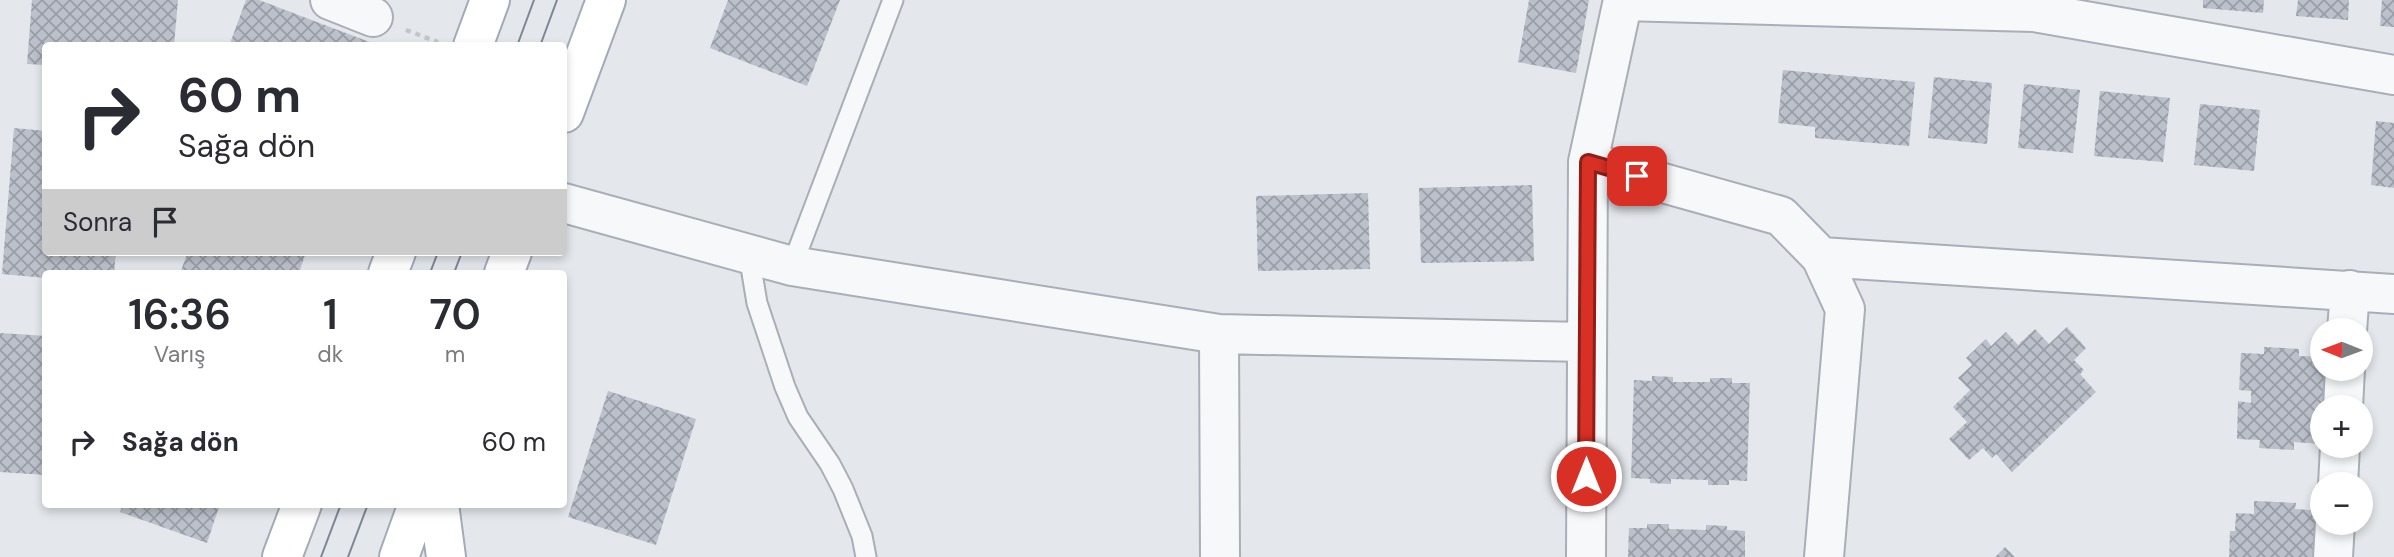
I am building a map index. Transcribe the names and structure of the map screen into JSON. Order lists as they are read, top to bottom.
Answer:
{
  "north": "left",
  "page": {
    "turn": ["60 m", "Sağa dön"],
    "then": "Sonra",
    "eta": [
      "16:36",
      "Varış",
      "1",
      "dk",
      "70",
      "m"
    ],
    "map_buttons": ["+", "−"],
    "list": [
      {
        "name": "Sağa dön",
        "value": "60 m"
      }
    ]
  }
}
